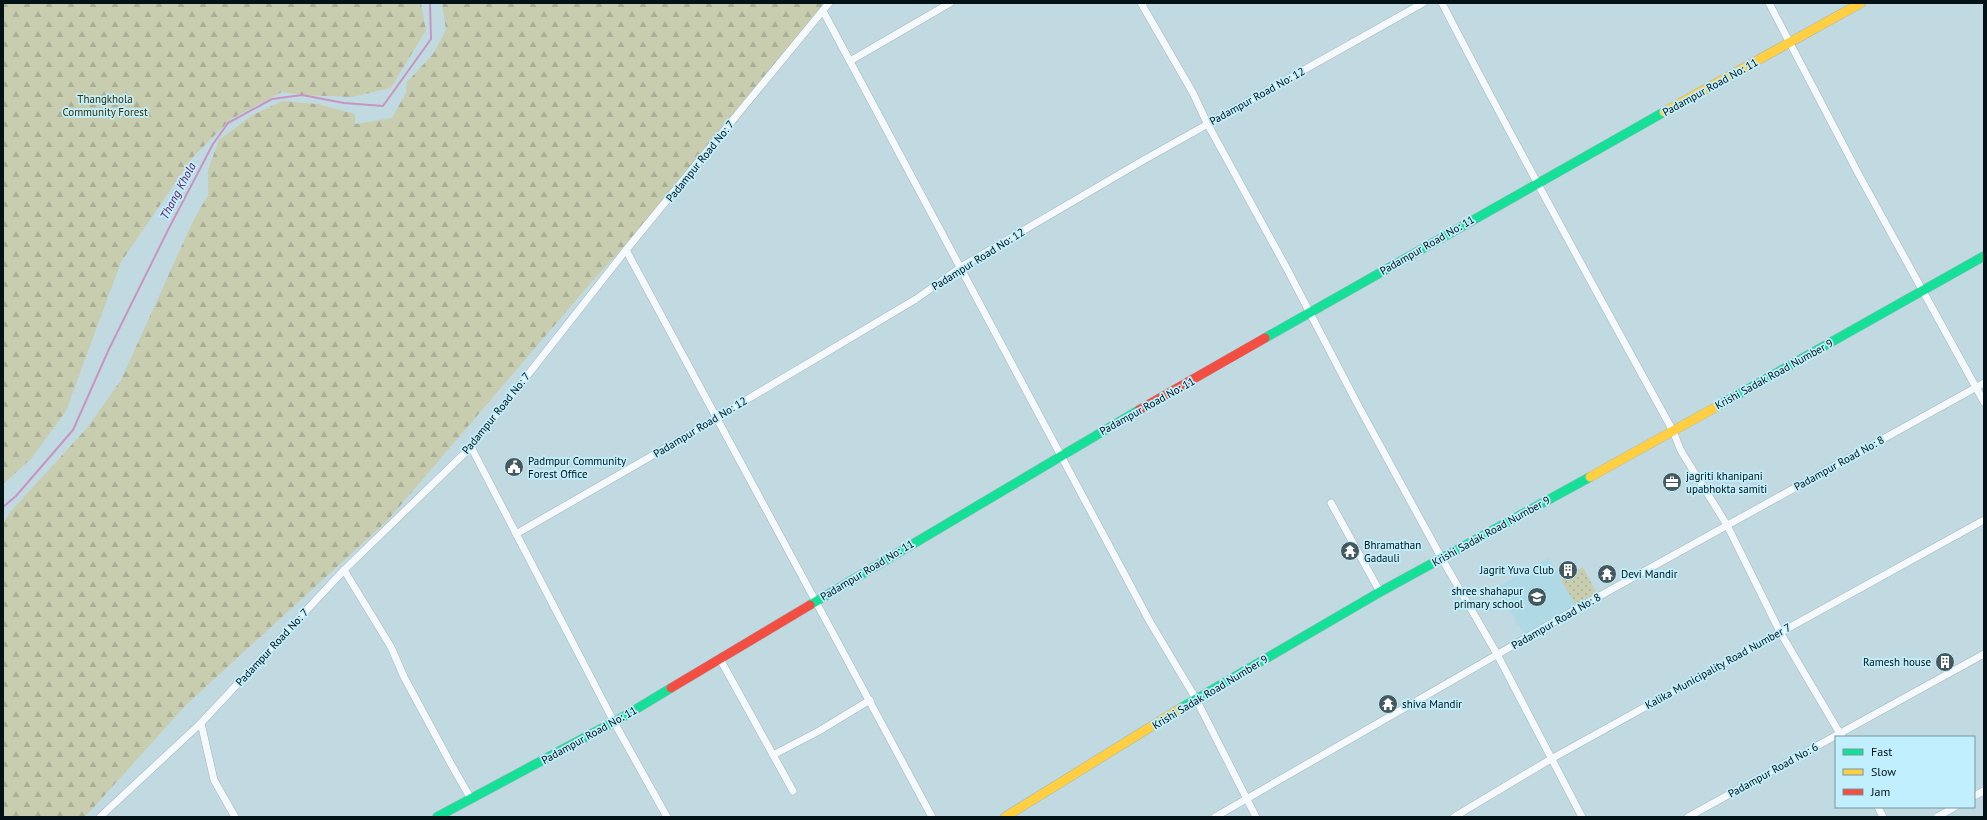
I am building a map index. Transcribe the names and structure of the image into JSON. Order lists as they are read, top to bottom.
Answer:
{
  "streets": {
    "street": [
      "Padampur Road No: 11",
      "Padampur Road No: 12",
      "Padampur Road No: 7",
      "Krishi Sadak Road Number 9",
      "Padampur Road No: 8",
      "Kalika Municipality Road Number 7",
      "Padampur Road No: 6"
    ]
  },
  "water": ["Thang Khola"],
  "parks": ["Thangkhola Community Forest"],
  "places": {
    "public building": ["Padmpur Community Forest Office"],
    "office": ["jagriti khanipani upabhokta samiti"],
    "temple": ["Bhramathan Gadauli", "Devi Mandir", "shiva Mandir"],
    "building": ["Jagrit Yuva Club", "Ramesh house"],
    "school or university": ["shree shahapur primary school"]
  },
  "legend": ["Fast", "Slow", "Jam"]
}
